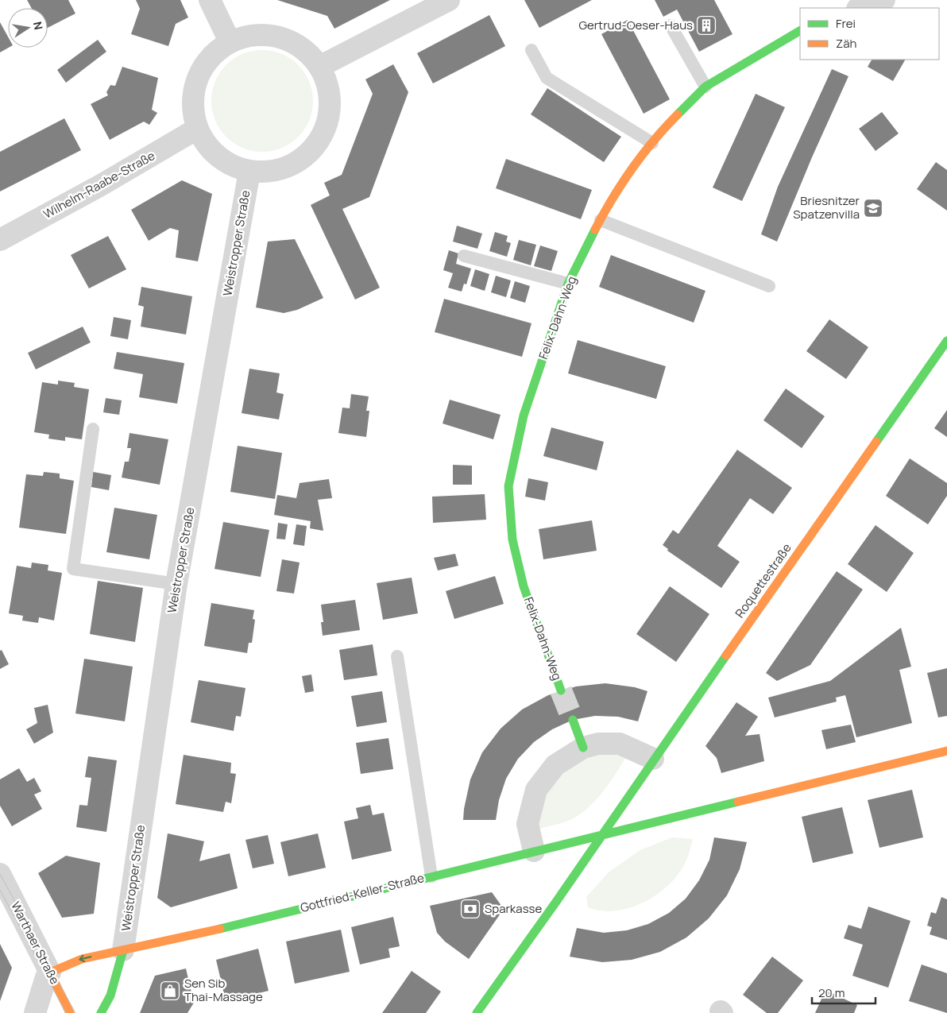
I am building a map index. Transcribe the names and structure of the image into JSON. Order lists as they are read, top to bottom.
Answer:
{
  "streets": {
    "street": [
      "Wilhelm-Raabe-Straße",
      "Weistropper Straße",
      "Felix-Dahn-Weg",
      "Roquettestraße",
      "Gottfried-Keller-Straße",
      "Warthaer Straße"
    ]
  },
  "crossings": [
    ["Wilhelm-Raabe-Straße", "Weistropper Straße"],
    ["Weistropper Straße", "Gottfried-Keller-Straße"],
    ["Roquettestraße", "Gottfried-Keller-Straße"],
    ["Gottfried-Keller-Straße", "Warthaer Straße"]
  ],
  "places": {
    "building": ["Gertrud-Oeser-Haus"],
    "school or university": ["Briesnitzer Spatzenvilla"],
    "bank": ["Sparkasse"],
    "shop": ["Sen Sib Thai-Massage"]
  },
  "legend": ["Frei", "Zäh"],
  "scale_bar": "20 m",
  "north": "right"
}
